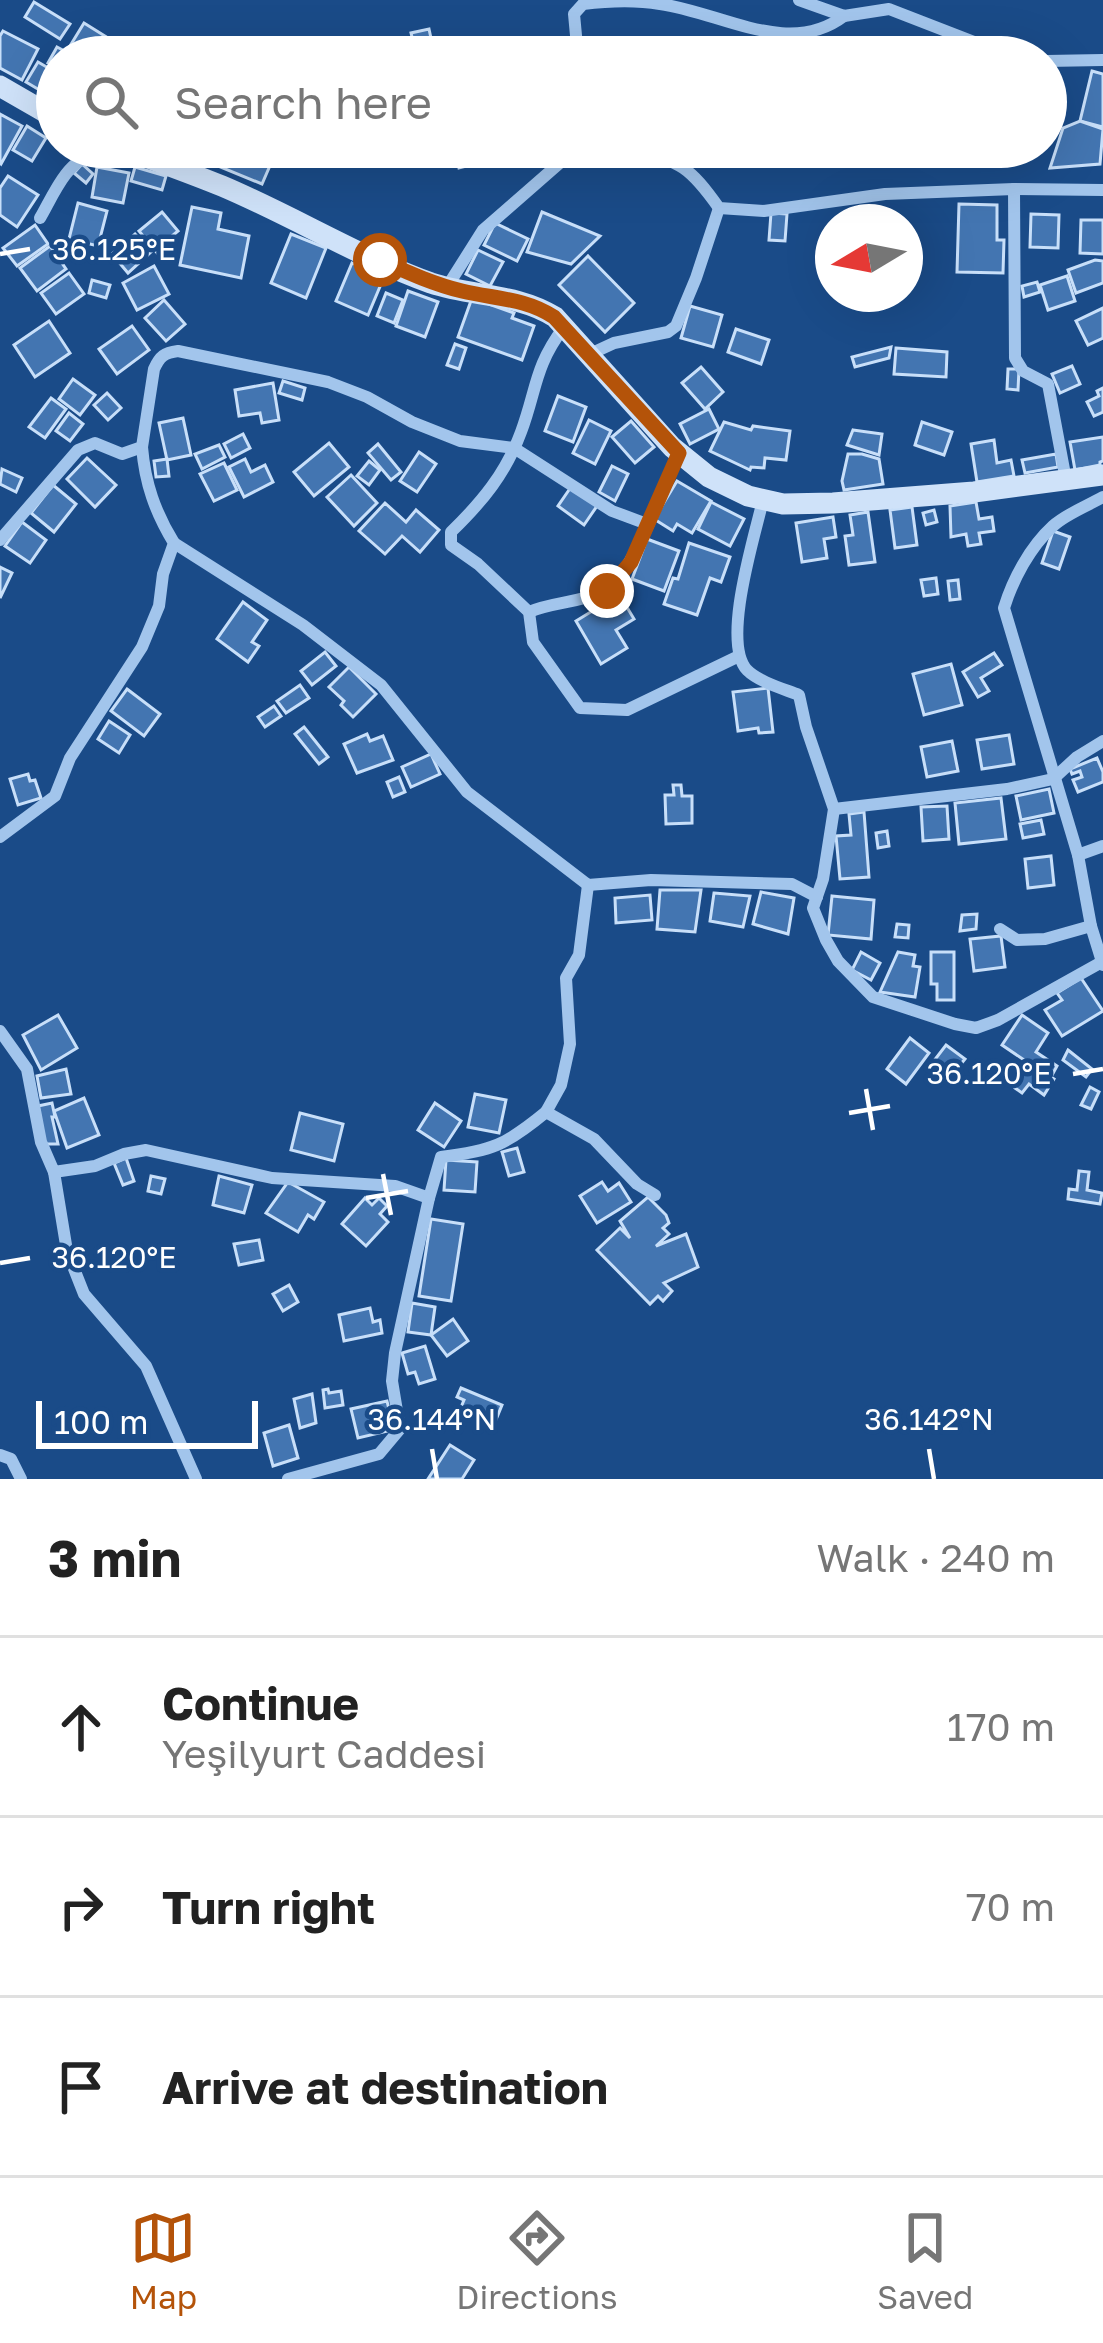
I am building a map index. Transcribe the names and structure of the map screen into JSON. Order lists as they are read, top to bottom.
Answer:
{
  "scale_bar": "100 m",
  "north": "left",
  "page": {
    "search": "Search here",
    "scale": "100 m",
    "heading": ["3 min", "Walk · 240 m"],
    "list": [
      ["Continue", "Yeşilyurt Caddesi", "170 m"],
      ["Turn right", "70 m"],
      "Arrive at destination"
    ],
    "nav": ["Map", "Directions", "Saved"]
  },
  "coordinates": [
    "36.125°E",
    "36.120°E",
    "36.144°N",
    "36.142°N"
  ]
}
